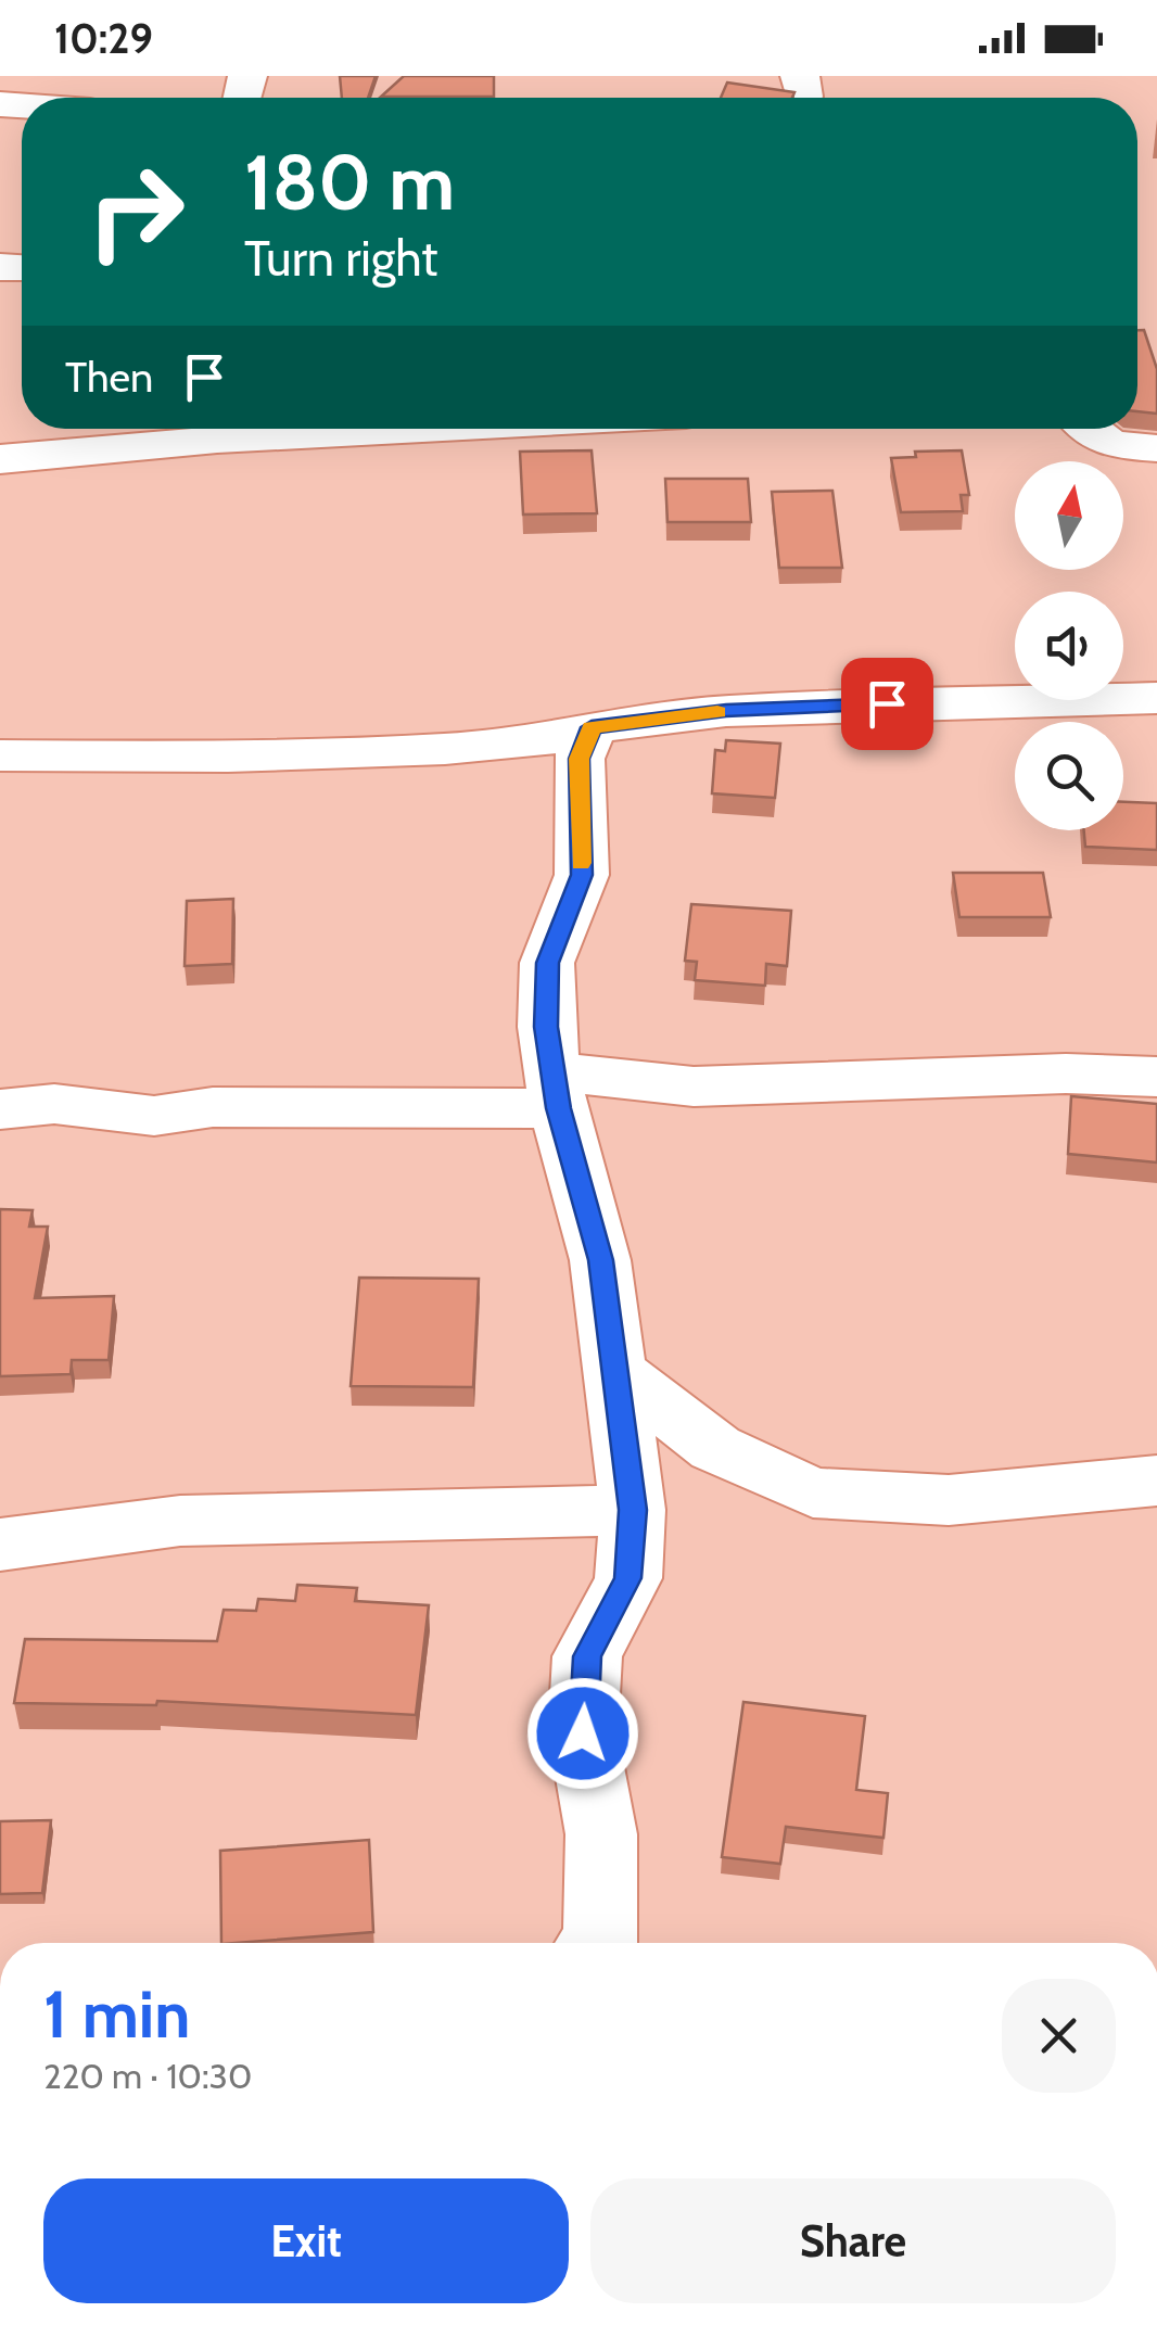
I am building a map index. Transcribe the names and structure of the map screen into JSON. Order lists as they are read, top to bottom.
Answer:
{
  "north": "top",
  "page": {
    "status": "10:29",
    "turn": ["180 m", "Turn right"],
    "then": "Then",
    "heading": ["1 min", "220 m · 10:30"],
    "buttons": ["Exit", "Share"]
  }
}
